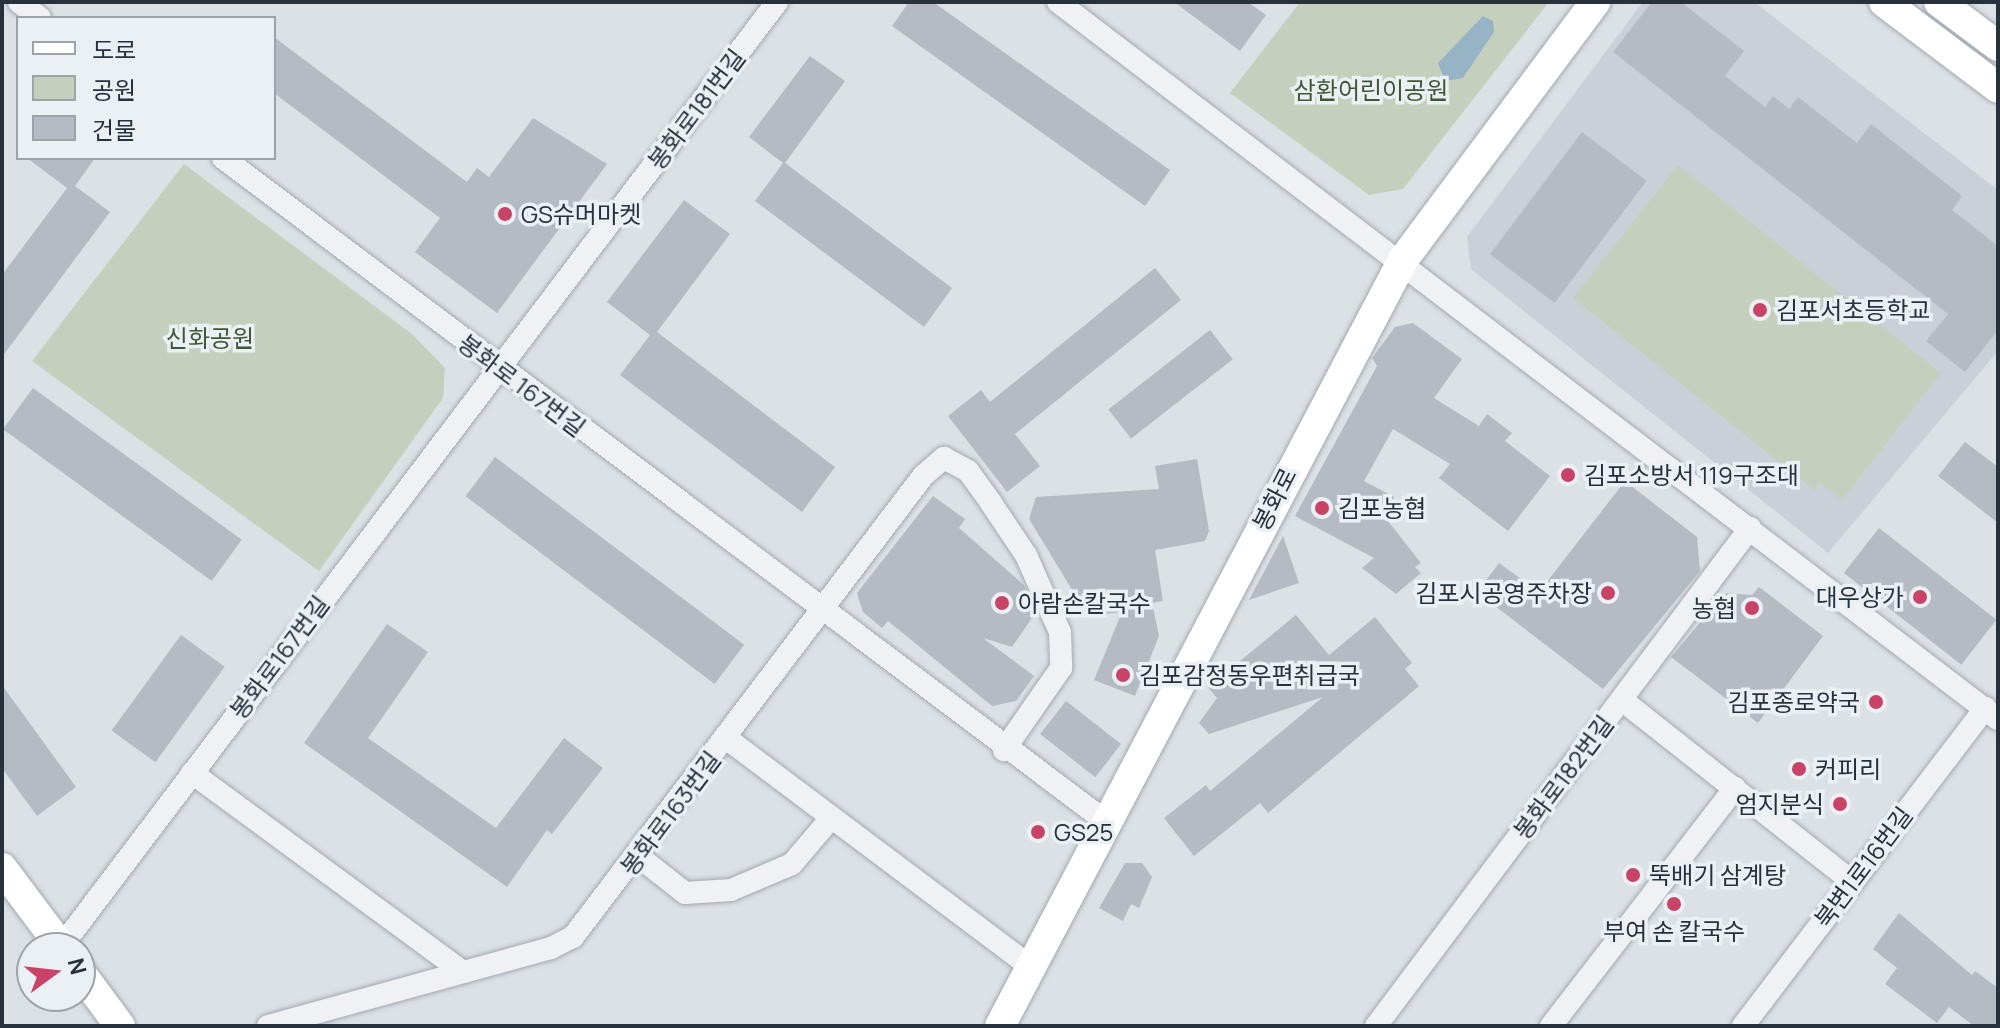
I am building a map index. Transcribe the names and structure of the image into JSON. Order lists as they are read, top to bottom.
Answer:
{
  "streets": {
    "street": [
      "봉화로181번길",
      "봉화로 167번길",
      "봉화로",
      "봉화로167번길",
      "봉화로182번길",
      "봉화로163번길",
      "북변1로16번길"
    ]
  },
  "crossings": [
    ["봉화로181번길", "봉화로 167번길"],
    ["봉화로181번길", "봉화로167번길"],
    ["봉화로 167번길", "봉화로"],
    ["봉화로 167번길", "봉화로167번길"],
    ["봉화로", "봉화로163번길"]
  ],
  "parks": ["삼환어린이공원", "신화공원"],
  "places": [
    "GS슈머마켓",
    "김포서초등학교",
    "김포소방서 119구조대",
    "김포농협",
    "김포시공영주차장",
    "대우상가",
    "아람손칼국수",
    "농협",
    "김포감정동우편취급국",
    "김포종로약국",
    "커피리",
    "엄지분식",
    "GS25",
    "뚝배기 삼계탕",
    "부여 손 칼국수"
  ],
  "legend": ["도로", "공원", "건물"],
  "north": "right"
}
